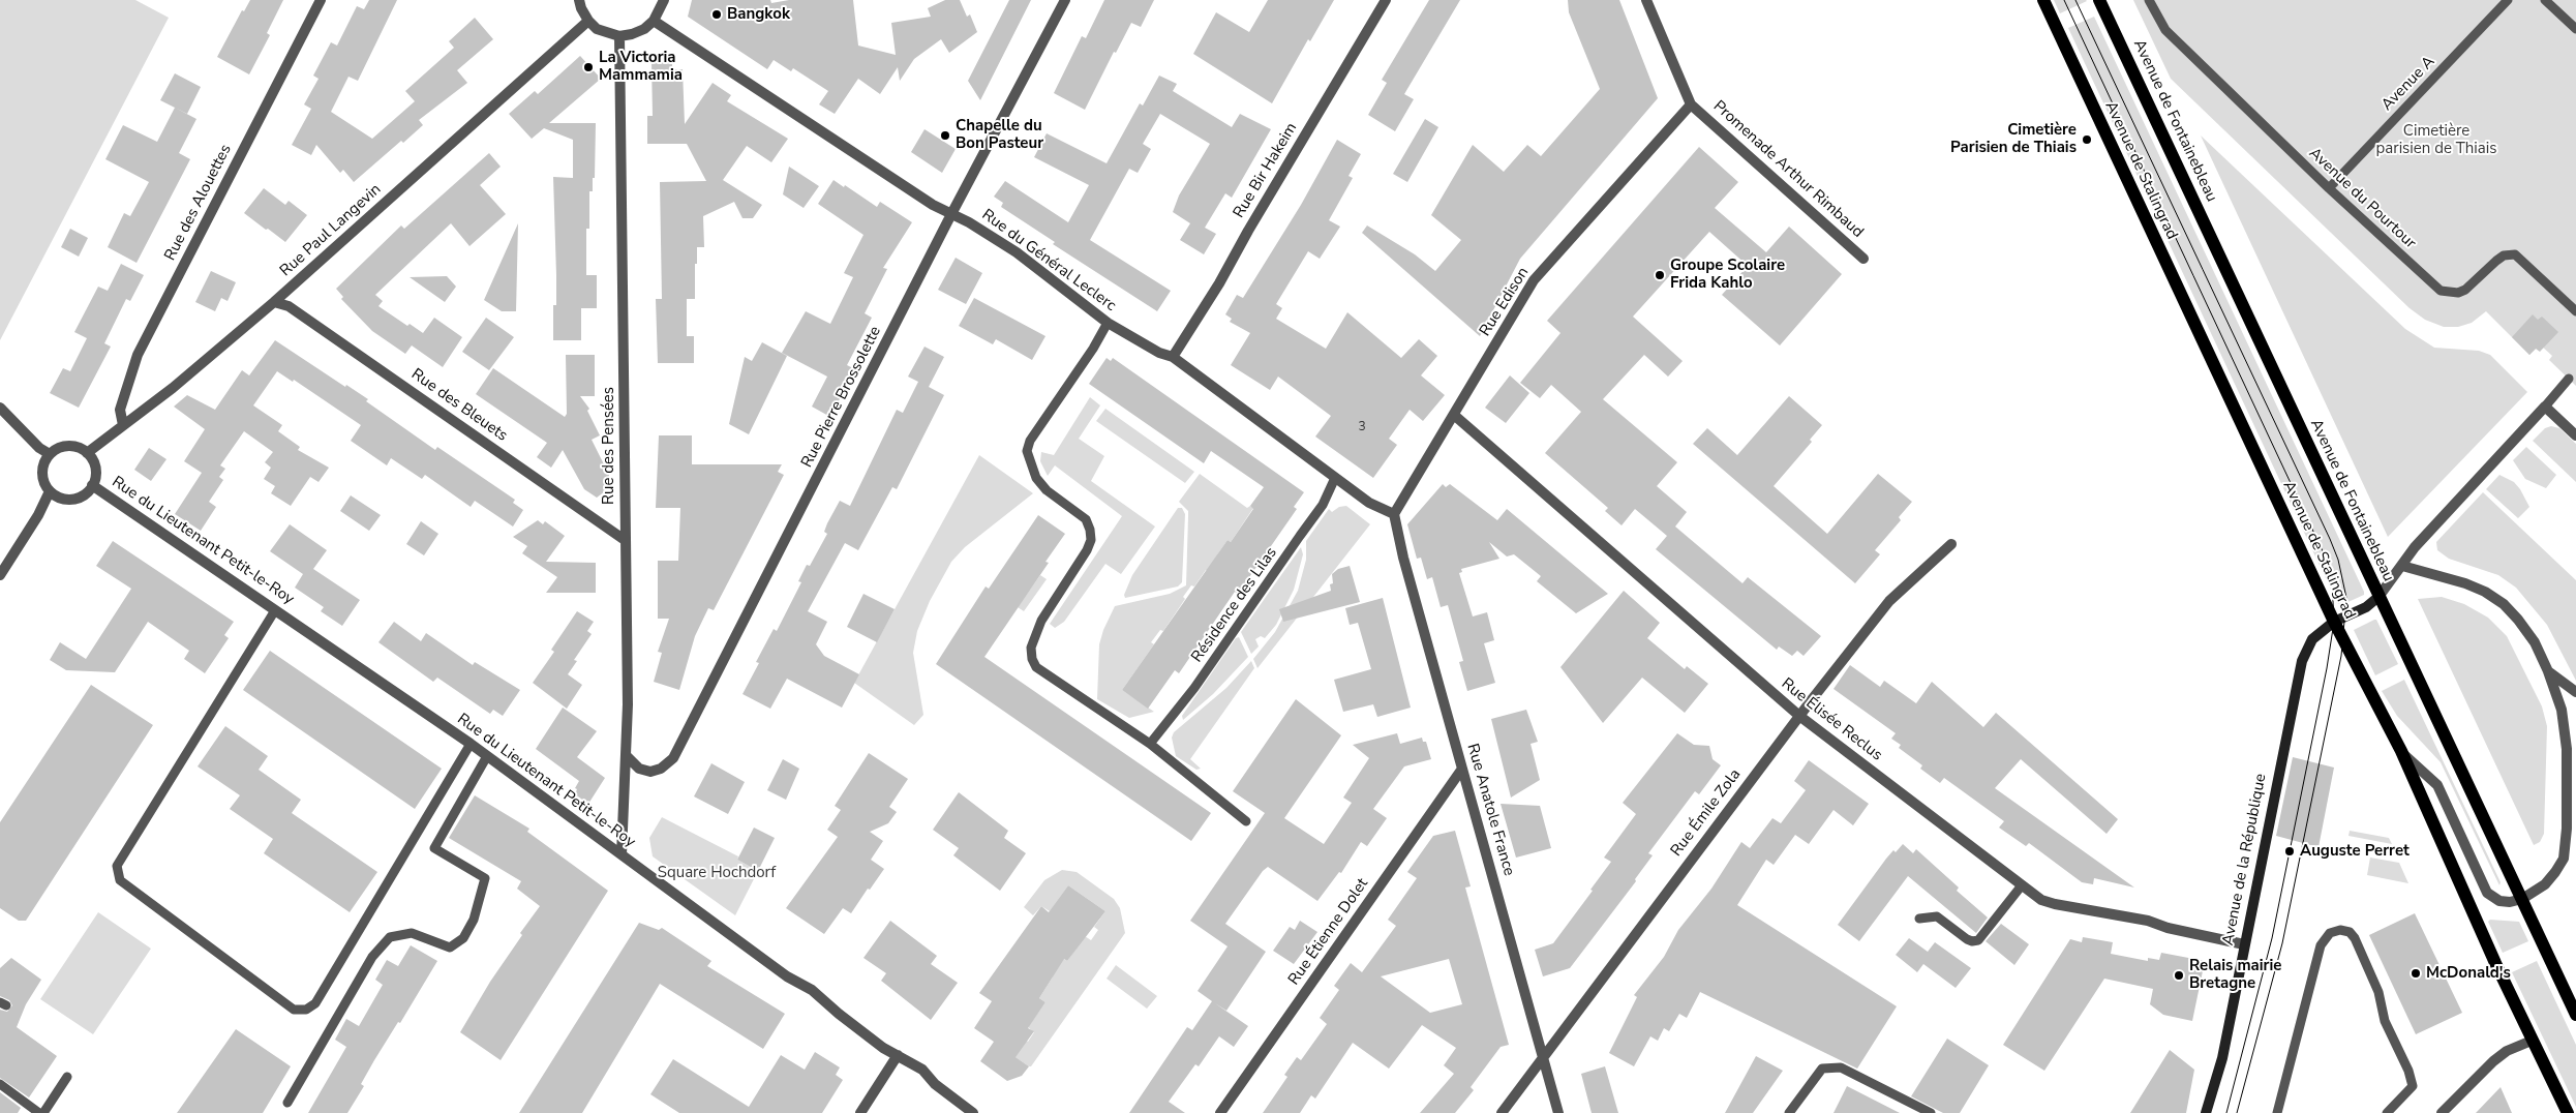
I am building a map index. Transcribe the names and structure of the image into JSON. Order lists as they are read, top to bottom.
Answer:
{
  "streets": {
    "main road": ["Avenue de Fontainebleau", "Avenue de Stalingrad", "Avenue de la République"],
    "street": [
      "Promenade Arthur Rimbaud",
      "Rue Bir Hakeim",
      "Rue des Alouettes",
      "Rue Paul Langevin",
      "Rue du Général Leclerc",
      "Rue Edison",
      "Rue Pierre Brossolette",
      "Rue des Bleuets",
      "Rue des Pensées",
      "Rue du Lieutenant Petit-le-Roy",
      "Rue Élisée Reclus",
      "Rue Anatole France",
      "Rue Émile Zola",
      "Rue Étienne Dolet"
    ],
    "lane": ["Avenue A", "Avenue du Pourtour", "Résidence des Lilas"]
  },
  "crossings": [
    ["Avenue A", "Avenue du Pourtour"],
    ["Avenue de Fontainebleau", "Avenue de la République"],
    ["Promenade Arthur Rimbaud", "Rue Edison"],
    ["Rue Bir Hakeim", "Rue du Général Leclerc"],
    ["Avenue de Stalingrad", "Avenue de la République"],
    ["Rue des Alouettes", "Rue Paul Langevin"],
    ["Rue Paul Langevin", "Rue des Bleuets"],
    ["Rue Paul Langevin", "Rue du Lieutenant Petit-le-Roy"],
    ["Rue du Général Leclerc", "Rue Edison"],
    ["Rue du Général Leclerc", "Rue Pierre Brossolette"],
    ["Rue du Général Leclerc", "Résidence des Lilas"],
    ["Rue du Général Leclerc", "Rue Anatole France"],
    ["Rue Edison", "Rue Élisée Reclus"],
    ["Rue Edison", "Rue Anatole France"],
    ["Rue Pierre Brossolette", "Rue des Pensées"],
    ["Rue des Bleuets", "Rue des Pensées"],
    ["Rue des Pensées", "Rue du Lieutenant Petit-le-Roy"],
    ["Rue Élisée Reclus", "Rue Émile Zola"],
    ["Rue Élisée Reclus", "Avenue de la République"],
    ["Rue Anatole France", "Rue Émile Zola"],
    ["Rue Anatole France", "Rue Étienne Dolet"]
  ],
  "parks": ["Cimetière parisien de Thiais", "Square Hochdorf"],
  "places": [
    "Bangkok",
    "La Victoria Mammamia",
    "Chapelle du Bon Pasteur",
    "Cimetière Parisien de Thiais",
    "Groupe Scolaire Frida Kahlo",
    "Auguste Perret",
    "McDonald's",
    "Relais mairie Bretagne"
  ],
  "house_numbers": ["3"]
}
